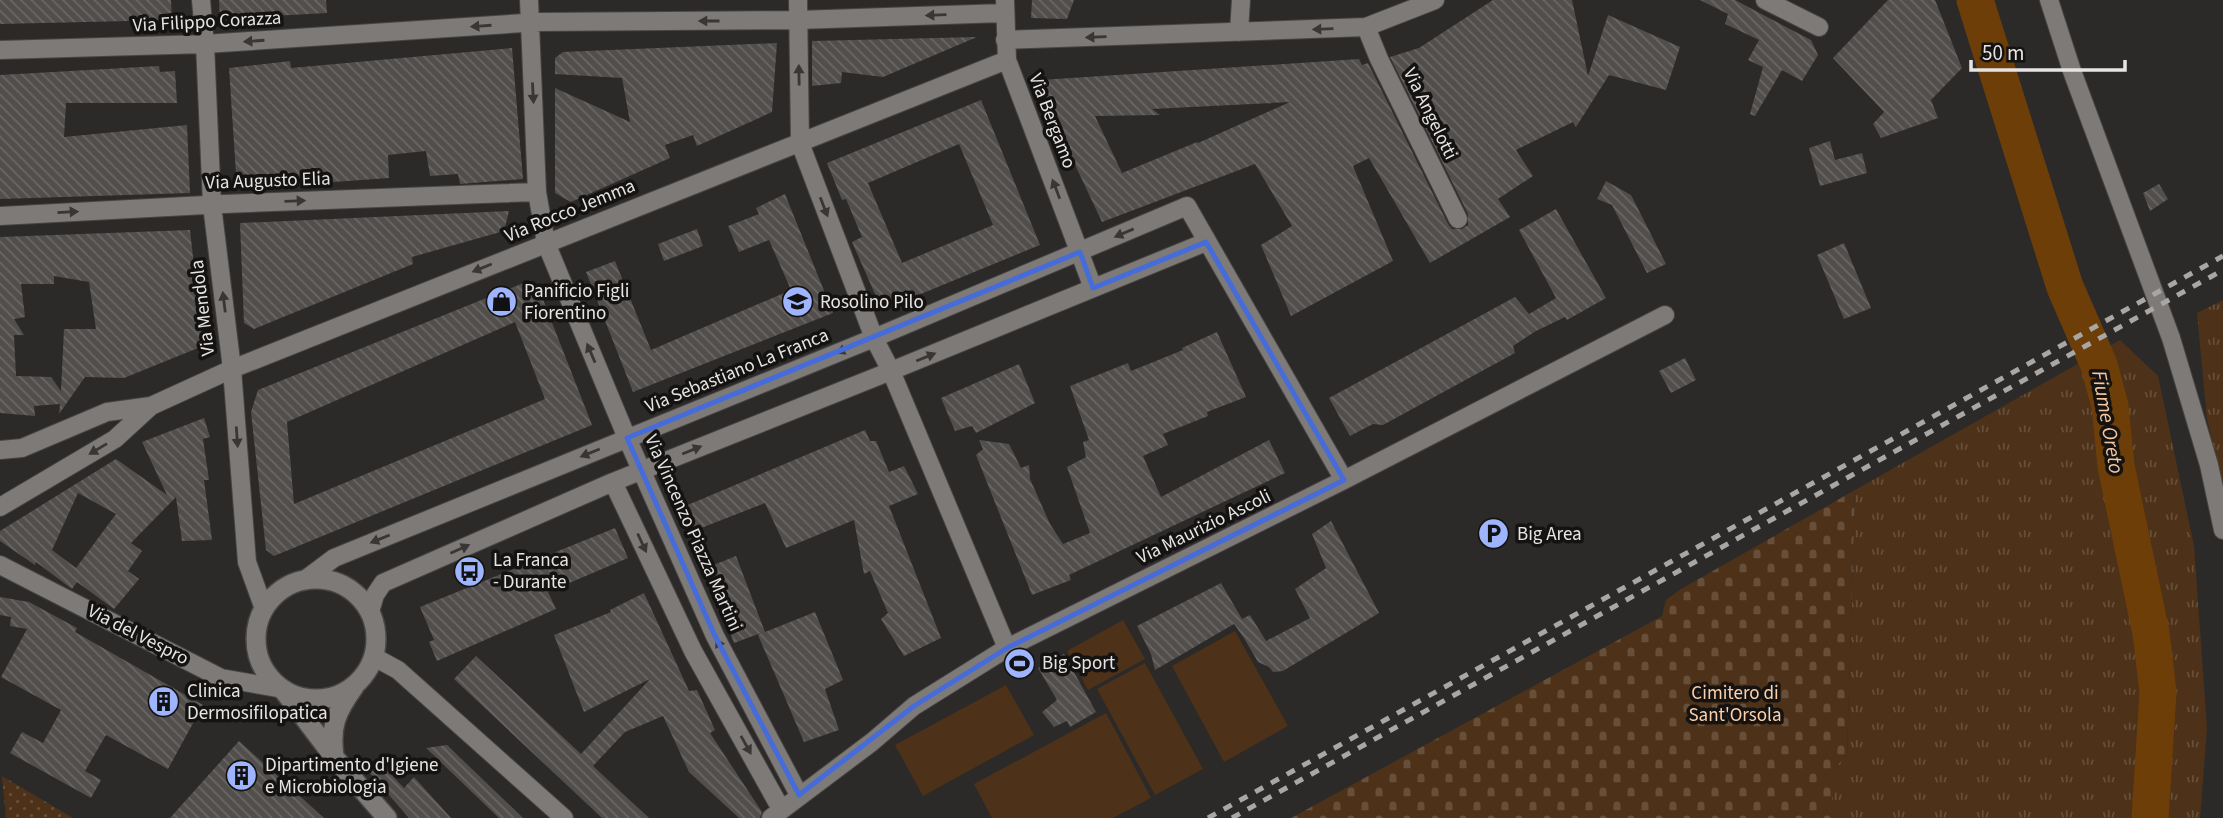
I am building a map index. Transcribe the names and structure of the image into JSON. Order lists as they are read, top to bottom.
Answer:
{
  "streets": {
    "street": [
      "Via Filippo Corazza",
      "Via Angelotti",
      "Via Bergamo",
      "Via Augusto Elia",
      "Via Rocco Jemma",
      "Via Mendola",
      "Via Sebastiano La Franca",
      "Via Maurizio Ascoli",
      "Via Vincenzo Piazza Martini",
      "Via del Vespro"
    ]
  },
  "crossings": [
    ["Via Filippo Corazza", "Via Bergamo"],
    ["Via Filippo Corazza", "Via Mendola"],
    ["Via Filippo Corazza", "Via Vincenzo Piazza Martini"],
    ["Via Bergamo", "Via Rocco Jemma"],
    ["Via Bergamo", "Via Sebastiano La Franca"],
    ["Via Augusto Elia", "Via Mendola"],
    ["Via Augusto Elia", "Via Vincenzo Piazza Martini"],
    ["Via Rocco Jemma", "Via Mendola"],
    ["Via Rocco Jemma", "Via Vincenzo Piazza Martini"],
    ["Via Mendola", "Via Sebastiano La Franca"],
    ["Via Mendola", "Via del Vespro"],
    ["Via Sebastiano La Franca", "Via Vincenzo Piazza Martini"],
    ["Via Sebastiano La Franca", "Via del Vespro"],
    ["Via Maurizio Ascoli", "Via Vincenzo Piazza Martini"]
  ],
  "one_way": ["Via Filippo Corazza", "Via Bergamo", "Via Augusto Elia"],
  "water": ["Fiume Oreto"],
  "parks": ["Cimitero di Sant'Orsola"],
  "places": {
    "shop": ["Panificio Figli Fiorentino"],
    "school or university": ["Rosolino Pilo"],
    "parking": ["Big Area"],
    "bus stop": ["La Franca - Durante"],
    "sports": ["Big Sport"],
    "building": ["Clinica Dermosifilopatica", "Dipartimento d'Igiene e Microbiologia"]
  },
  "scale_bar": "50 m"
}
